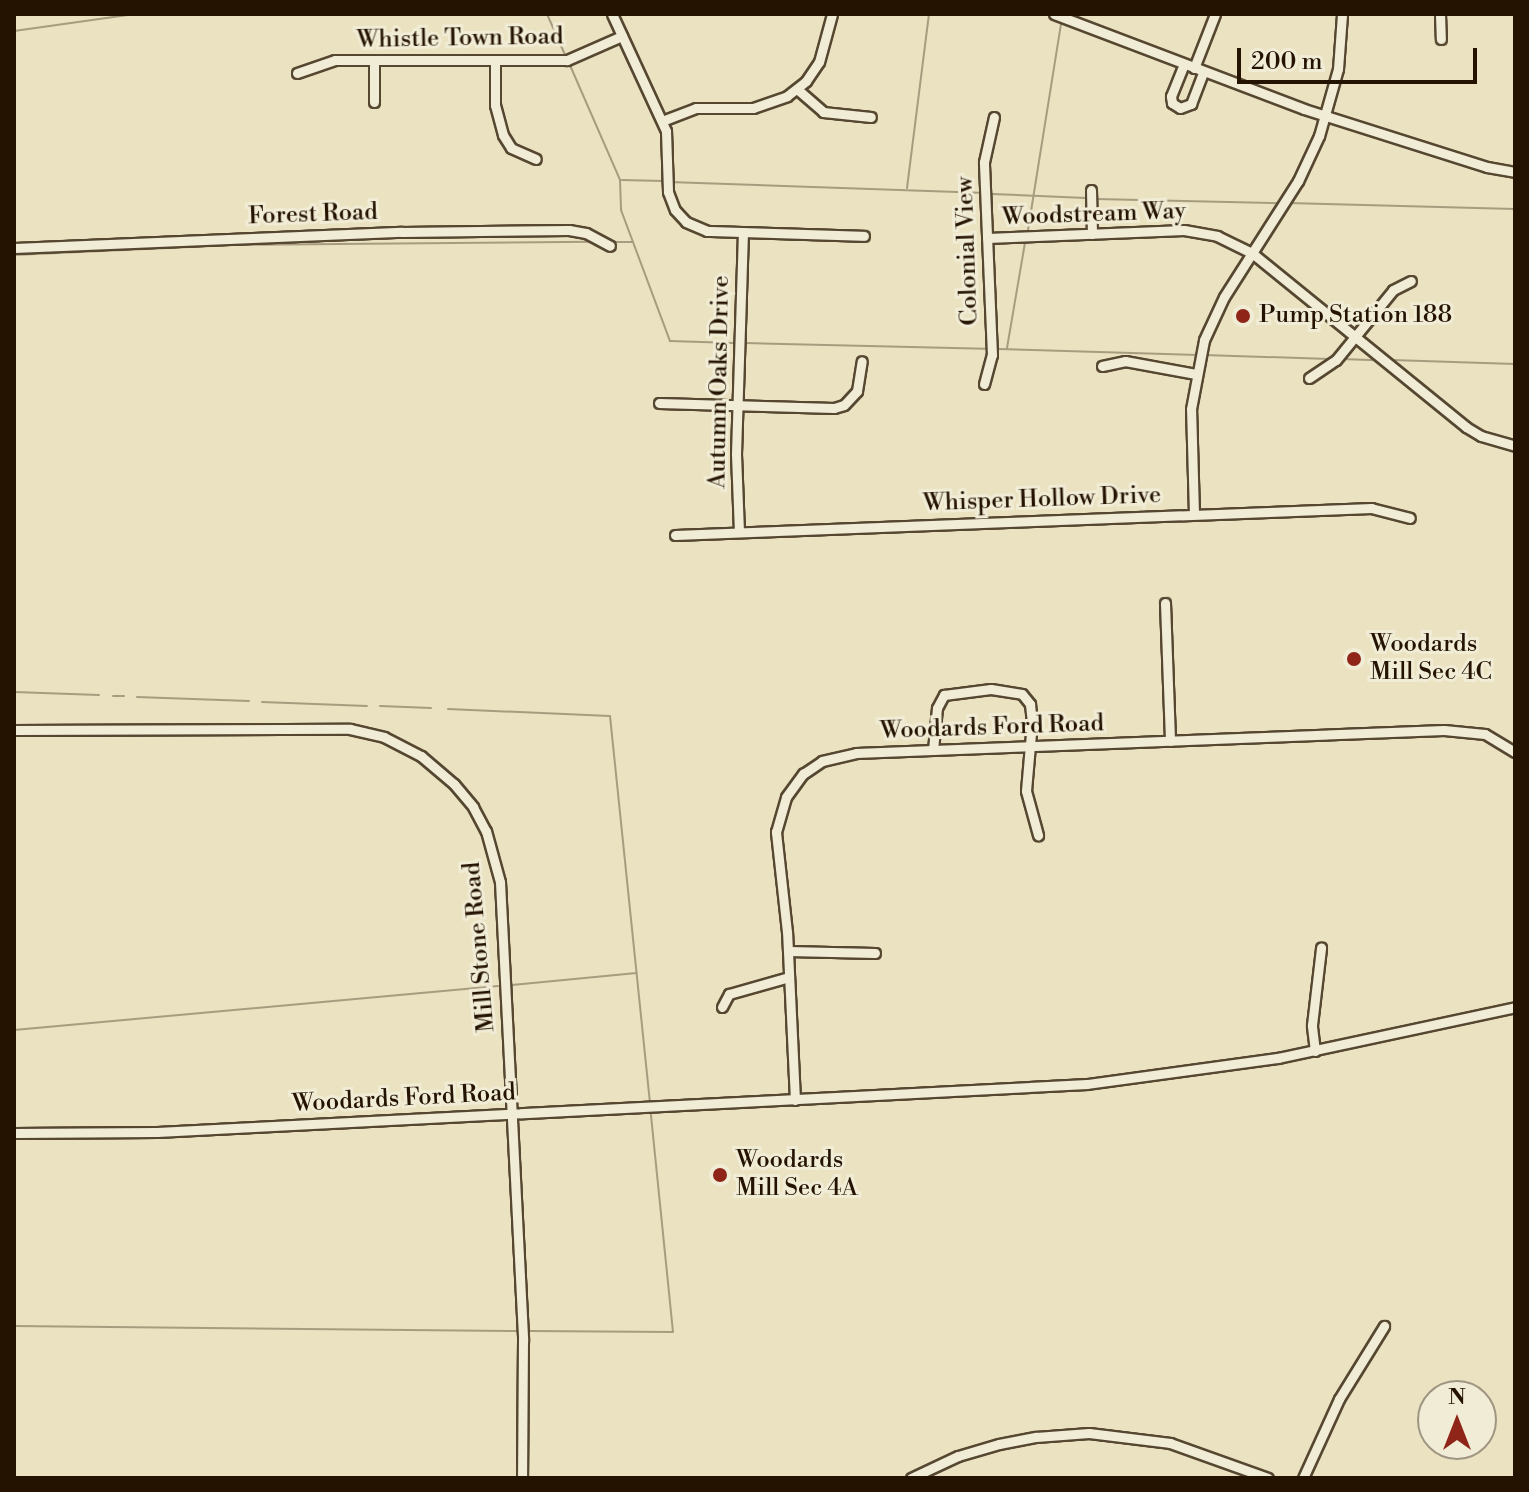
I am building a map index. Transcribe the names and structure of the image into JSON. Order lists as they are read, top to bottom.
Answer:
{
  "streets": {
    "street": [
      "Whistle Town Road",
      "Forest Road",
      "Woodstream Way",
      "Colonial View",
      "Autumn Oaks Drive",
      "Whisper Hollow Drive",
      "Woodards Ford Road",
      "Mill Stone Road"
    ]
  },
  "crossings": [
    ["Woodstream Way", "Colonial View"],
    ["Autumn Oaks Drive", "Whisper Hollow Drive"],
    ["Woodards Ford Road", "Mill Stone Road"]
  ],
  "places": ["Pump Station 188", "Woodards Mill Sec 4C", "Woodards Mill Sec 4A"],
  "scale_bar": "200 m",
  "north": "top"
}
